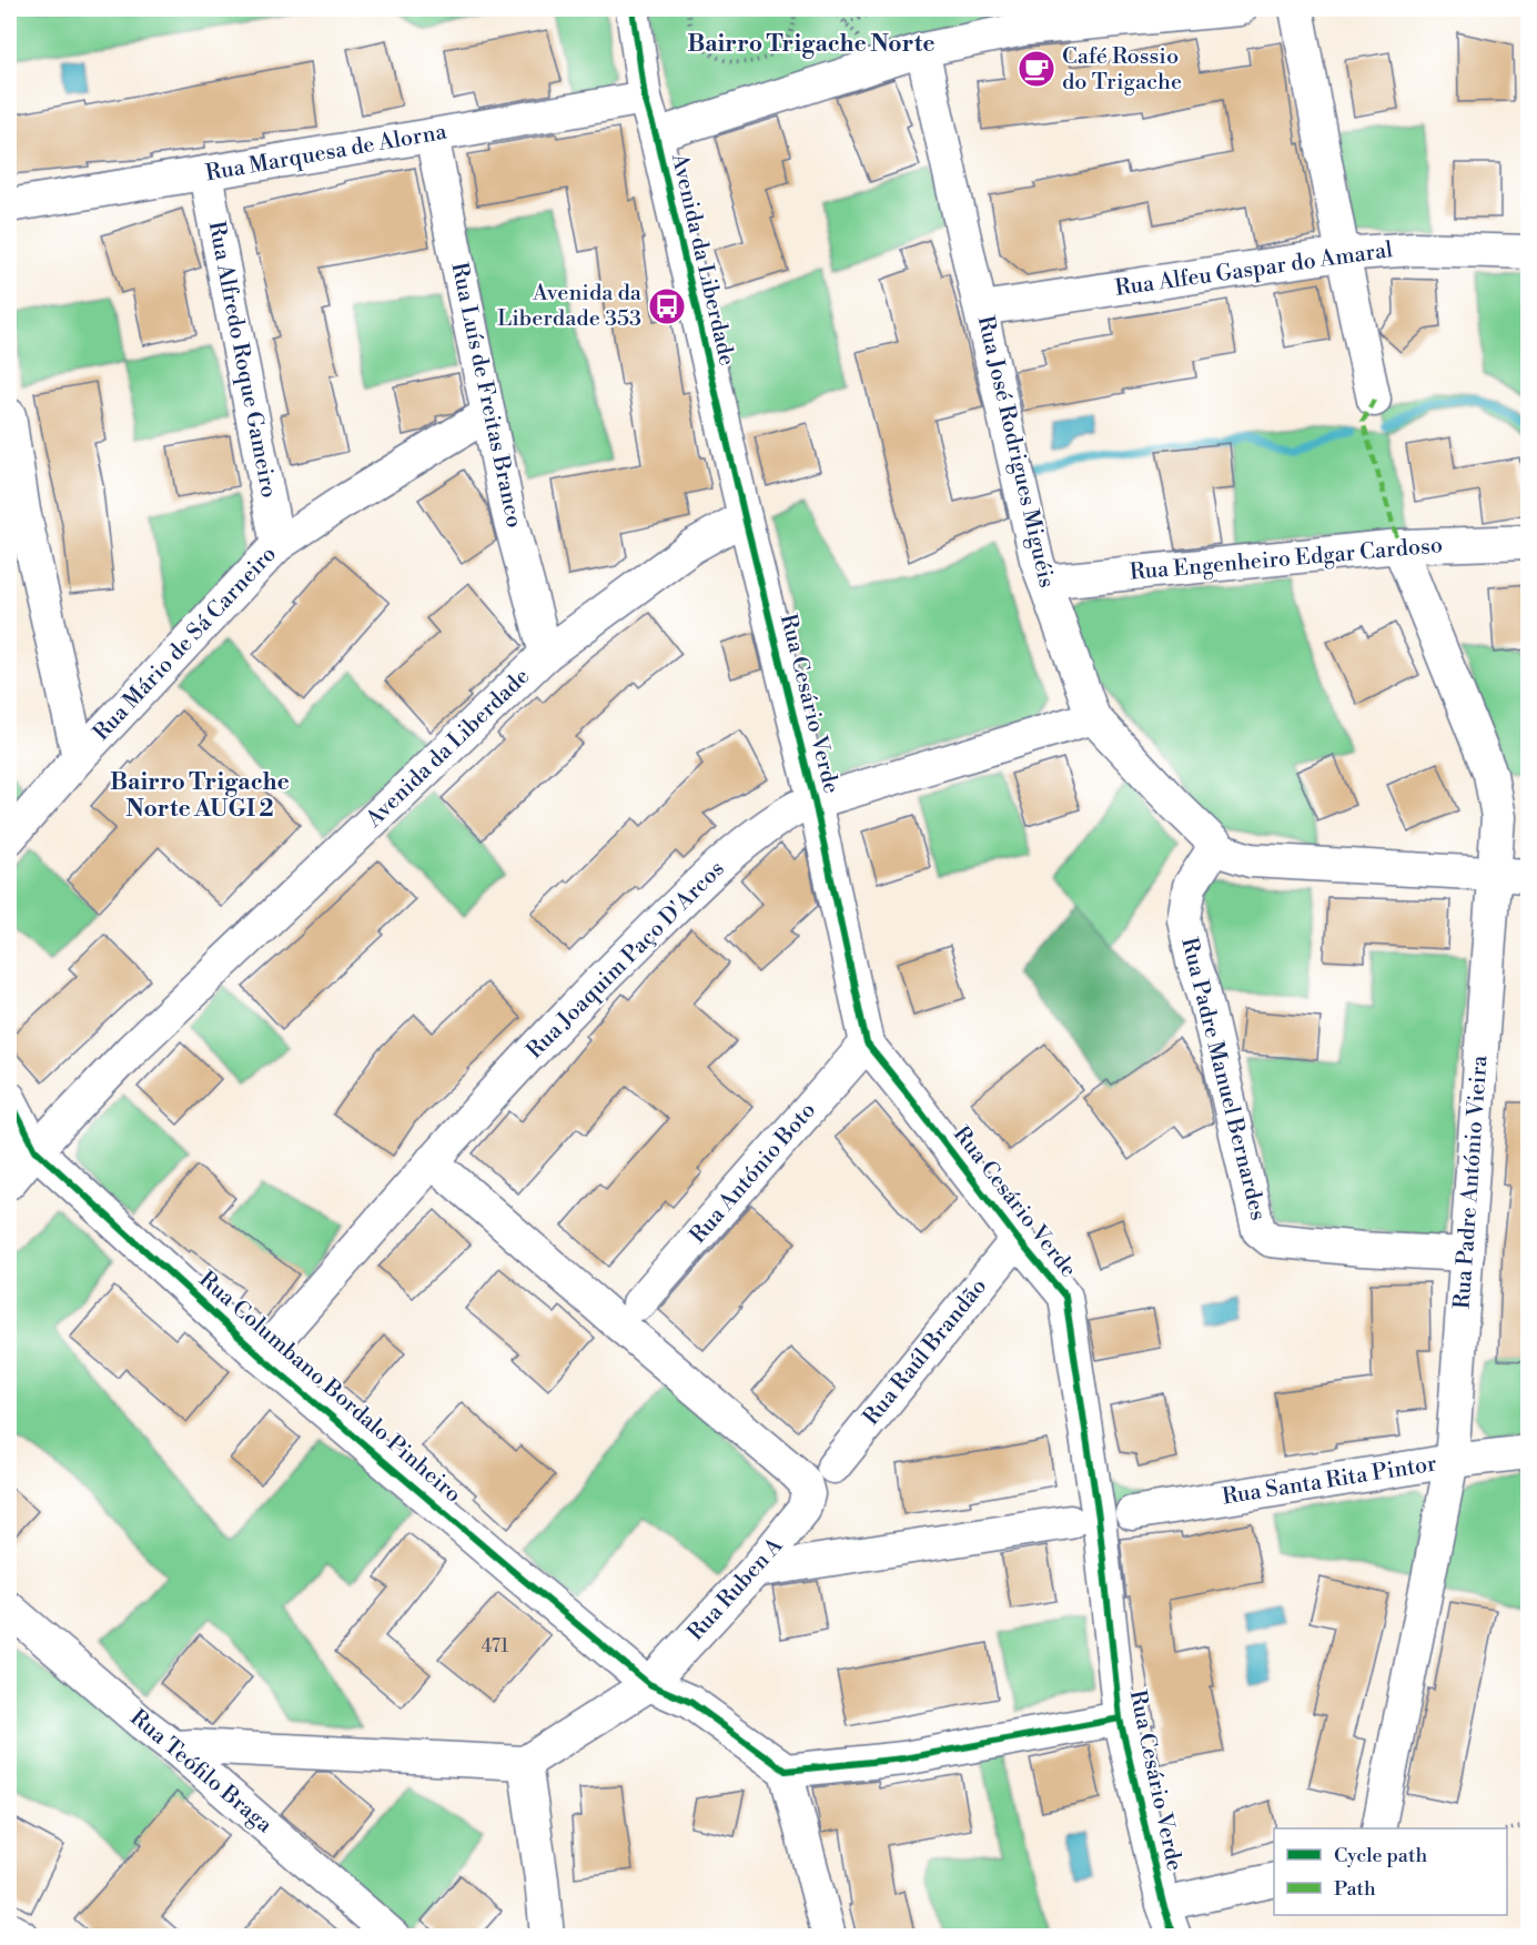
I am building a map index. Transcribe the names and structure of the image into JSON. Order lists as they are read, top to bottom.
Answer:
{
  "streets": {
    "street": [
      "Rua Marquesa de Alorna",
      "Avenida da Liberdade",
      "Rua Alfeu Gaspar do Amaral",
      "Rua Alfredo Roque Gameiro",
      "Rua Luís de Freitas Branco",
      "Rua José Rodrigues Miguéis",
      "Rua Engenheiro Edgar Cardoso",
      "Rua Mário de Sá Carneiro",
      "Rua Cesário Verde",
      "Rua Joaquim Paço D'Arcos",
      "Rua Padre Manuel Bernardes",
      "Rua António Boto",
      "Rua Padre António Vieira",
      "Rua Raúl Brandão",
      "Rua Columbano Bordalo Pinheiro",
      "Rua Santa Rita Pintor",
      "Rua Ruben A",
      "Rua Teófilo Braga"
    ]
  },
  "crossings": [
    ["Rua Marquesa de Alorna", "Avenida da Liberdade"],
    ["Rua Marquesa de Alorna", "Rua Alfredo Roque Gameiro"],
    ["Rua Marquesa de Alorna", "Rua Luís de Freitas Branco"],
    ["Avenida da Liberdade", "Rua Luís de Freitas Branco"],
    ["Avenida da Liberdade", "Rua Cesário Verde"],
    ["Avenida da Liberdade", "Rua Columbano Bordalo Pinheiro"],
    ["Rua Alfeu Gaspar do Amaral", "Rua José Rodrigues Miguéis"],
    ["Rua Alfredo Roque Gameiro", "Rua Mário de Sá Carneiro"],
    ["Rua Luís de Freitas Branco", "Rua Mário de Sá Carneiro"],
    ["Rua José Rodrigues Miguéis", "Rua Engenheiro Edgar Cardoso"],
    ["Rua José Rodrigues Miguéis", "Rua Joaquim Paço D'Arcos"],
    ["Rua José Rodrigues Miguéis", "Rua Padre Manuel Bernardes"],
    ["Rua José Rodrigues Miguéis", "Rua Padre António Vieira"],
    ["Rua Engenheiro Edgar Cardoso", "Rua Padre António Vieira"],
    ["Rua Cesário Verde", "Rua Joaquim Paço D'Arcos"],
    ["Rua Cesário Verde", "Rua António Boto"],
    ["Rua Cesário Verde", "Rua Raúl Brandão"],
    ["Rua Cesário Verde", "Rua Santa Rita Pintor"],
    ["Rua Joaquim Paço D'Arcos", "Rua Columbano Bordalo Pinheiro"],
    ["Rua Joaquim Paço D'Arcos", "Rua Ruben A"],
    ["Rua Padre Manuel Bernardes", "Rua Padre António Vieira"],
    ["Rua Padre António Vieira", "Rua Santa Rita Pintor"],
    ["Rua Columbano Bordalo Pinheiro", "Rua Ruben A"],
    ["Rua Santa Rita Pintor", "Rua Ruben A"]
  ],
  "districts": ["Bairro Trigache Norte", "Bairro Trigache Norte AUGI 2"],
  "places": {
    "cafe": ["Café Rossio do Trigache"],
    "bus stop": ["Avenida da Liberdade 353"]
  },
  "house_numbers": ["471"],
  "legend": ["Cycle path", "Path"]
}
